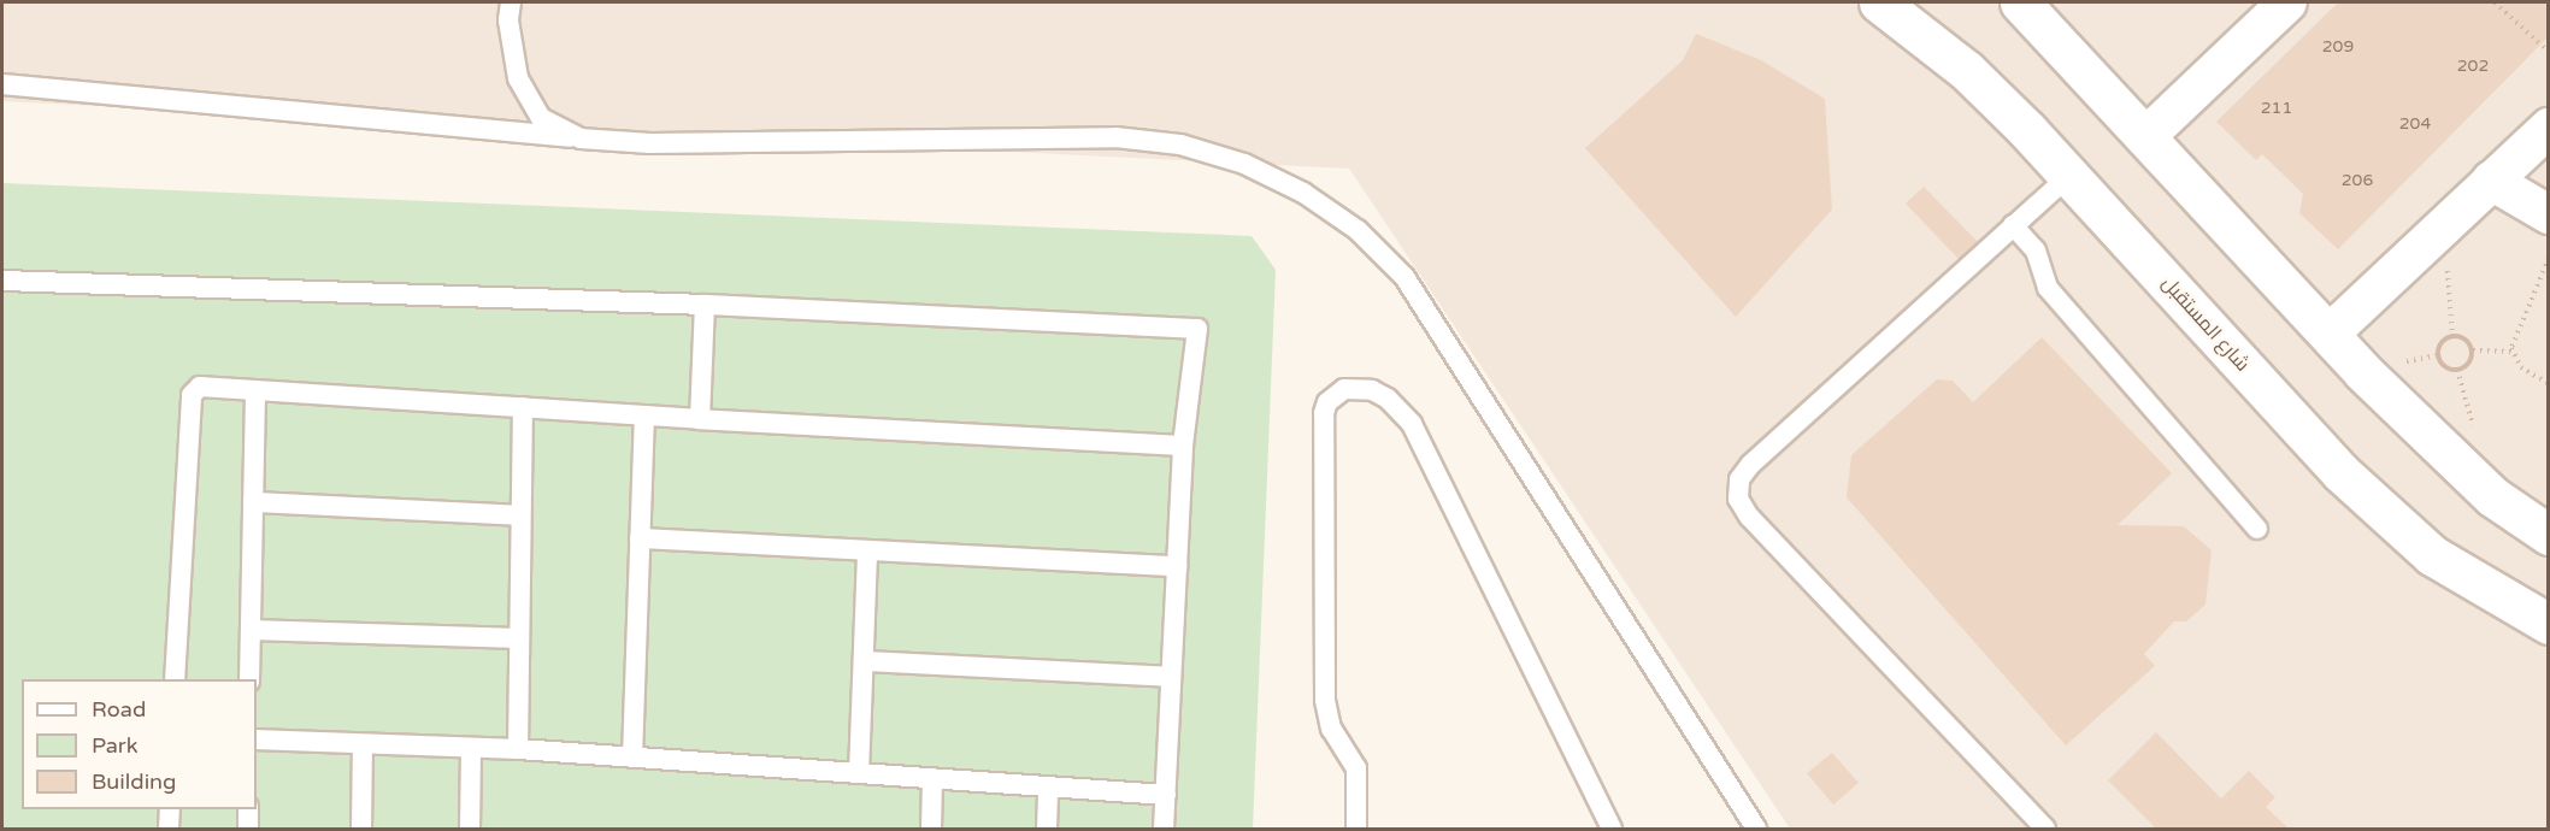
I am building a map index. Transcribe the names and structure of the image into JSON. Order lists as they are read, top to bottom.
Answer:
{
  "streets": {
    "street": ["شارع المستقبل"]
  },
  "house_numbers": [
    "209",
    "202",
    "211",
    "204",
    "206"
  ],
  "legend": ["Road", "Park", "Building"]
}
